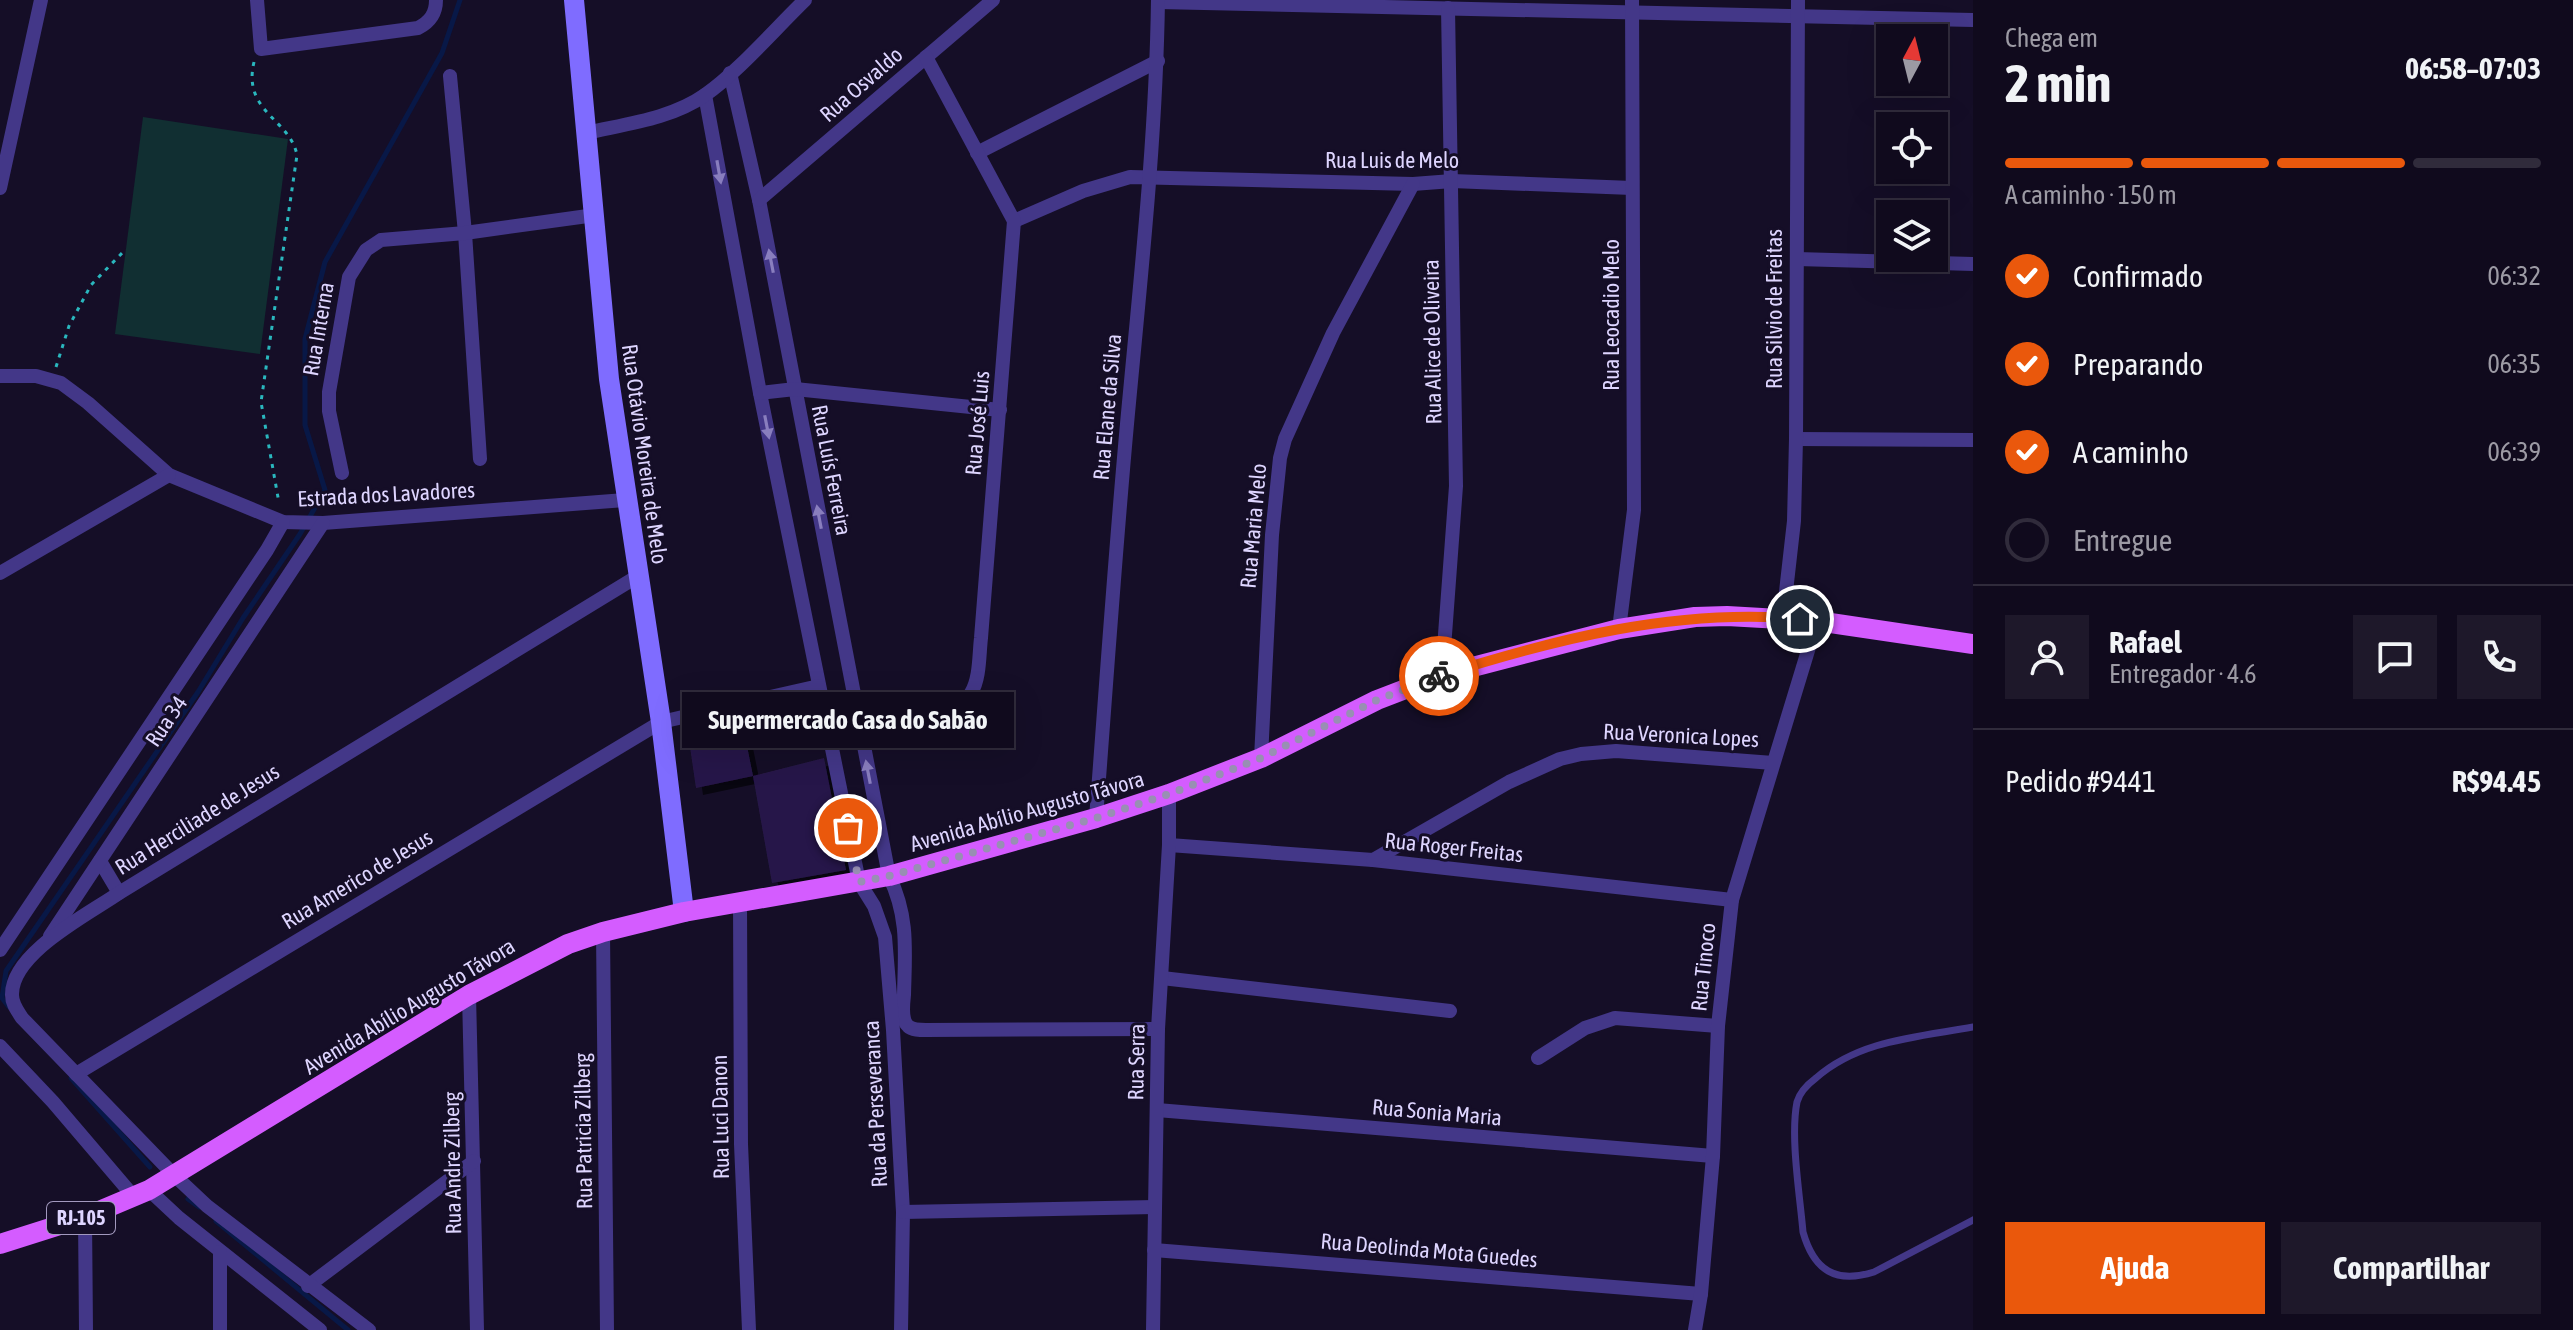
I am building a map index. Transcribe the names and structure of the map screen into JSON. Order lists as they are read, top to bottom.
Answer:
{
  "streets": {
    "main road": ["Avenida Abílio Augusto Távora", "RJ-105"],
    "street": [
      "Rua Osvaldo",
      "Rua Luis de Melo",
      "Rua Silvio de Freitas",
      "Rua Leocadio Melo",
      "Rua Interna",
      "Rua Alice de Oliveira",
      "Rua Elane da Silva",
      "Rua José Luis",
      "Rua Otávio Moreira de Melo",
      "Rua Luís Ferreira",
      "Estrada dos Lavadores",
      "Rua Maria Melo",
      "Rua 34",
      "Rua Veronica Lopes",
      "Rua Herciliade de Jesus",
      "Rua Roger Freitas",
      "Rua Americo de Jesus",
      "Rua Tinoco",
      "Rua Serra",
      "Rua da Perseveranca",
      "Rua Sonia Maria",
      "Rua Luci Danon",
      "Rua Patricia Zilberg",
      "Rua Andre Zilberg",
      "Rua Deolinda Mota Guedes"
    ]
  },
  "crossings": [
    ["Rua Osvaldo", "Rua Luís Ferreira"],
    ["Rua Luis de Melo", "Rua Leocadio Melo"],
    ["Rua Luis de Melo", "Rua Alice de Oliveira"],
    ["Rua Luis de Melo", "Rua Elane da Silva"],
    ["Rua Luis de Melo", "Rua Maria Melo"],
    ["Rua Silvio de Freitas", "Avenida Abílio Augusto Távora"],
    ["Rua Leocadio Melo", "Avenida Abílio Augusto Távora"],
    ["Rua Interna", "Rua Otávio Moreira de Melo"],
    ["Rua Alice de Oliveira", "Avenida Abílio Augusto Távora"],
    ["Rua Elane da Silva", "Avenida Abílio Augusto Távora"],
    ["Rua José Luis", "Rua Luís Ferreira"],
    ["Rua Otávio Moreira de Melo", "Estrada dos Lavadores"],
    ["Rua Otávio Moreira de Melo", "Avenida Abílio Augusto Távora"],
    ["Rua Otávio Moreira de Melo", "Rua Herciliade de Jesus"],
    ["Rua Otávio Moreira de Melo", "Rua Americo de Jesus"],
    ["Rua Luís Ferreira", "Avenida Abílio Augusto Távora"],
    ["Rua Luís Ferreira", "Rua Serra"],
    ["Estrada dos Lavadores", "Rua 34"],
    ["Rua Maria Melo", "Avenida Abílio Augusto Távora"],
    ["Rua 34", "Rua Herciliade de Jesus"],
    ["Rua Veronica Lopes", "Rua Roger Freitas"],
    ["Rua Veronica Lopes", "Rua Tinoco"],
    ["Avenida Abílio Augusto Távora", "Rua Herciliade de Jesus"],
    ["Avenida Abílio Augusto Távora", "Rua Tinoco"],
    ["Avenida Abílio Augusto Távora", "Rua Serra"],
    ["Avenida Abílio Augusto Távora", "Rua da Perseveranca"],
    ["Avenida Abílio Augusto Távora", "Rua Luci Danon"],
    ["Avenida Abílio Augusto Távora", "Rua Patricia Zilberg"],
    ["Avenida Abílio Augusto Távora", "Rua Andre Zilberg"],
    ["Rua Herciliade de Jesus", "Rua Americo de Jesus"],
    ["Rua Roger Freitas", "Rua Tinoco"],
    ["Rua Roger Freitas", "Rua Serra"],
    ["Rua Tinoco", "Rua Sonia Maria"],
    ["Rua Tinoco", "Rua Deolinda Mota Guedes"],
    ["Rua Serra", "Rua Sonia Maria"],
    ["Rua Serra", "Rua Deolinda Mota Guedes"]
  ],
  "places": ["Supermercado Casa do Sabão"],
  "north": "top",
  "page": {
    "heading": ["2 min", "Chega em", "06:58–07:03"],
    "panel": [
      "Rafael",
      "Entregador · 4.6",
      "Pedido #9441",
      "R$94.45"
    ],
    "bar": "A caminho · 150 m",
    "list": [
      ["Confirmado", "06:32"],
      ["Preparando", "06:35"],
      ["A caminho", "06:39"],
      "Entregue"
    ],
    "bubble": "Supermercado Casa do Sabão",
    "buttons": ["Ajuda", "Compartilhar"]
  }
}
